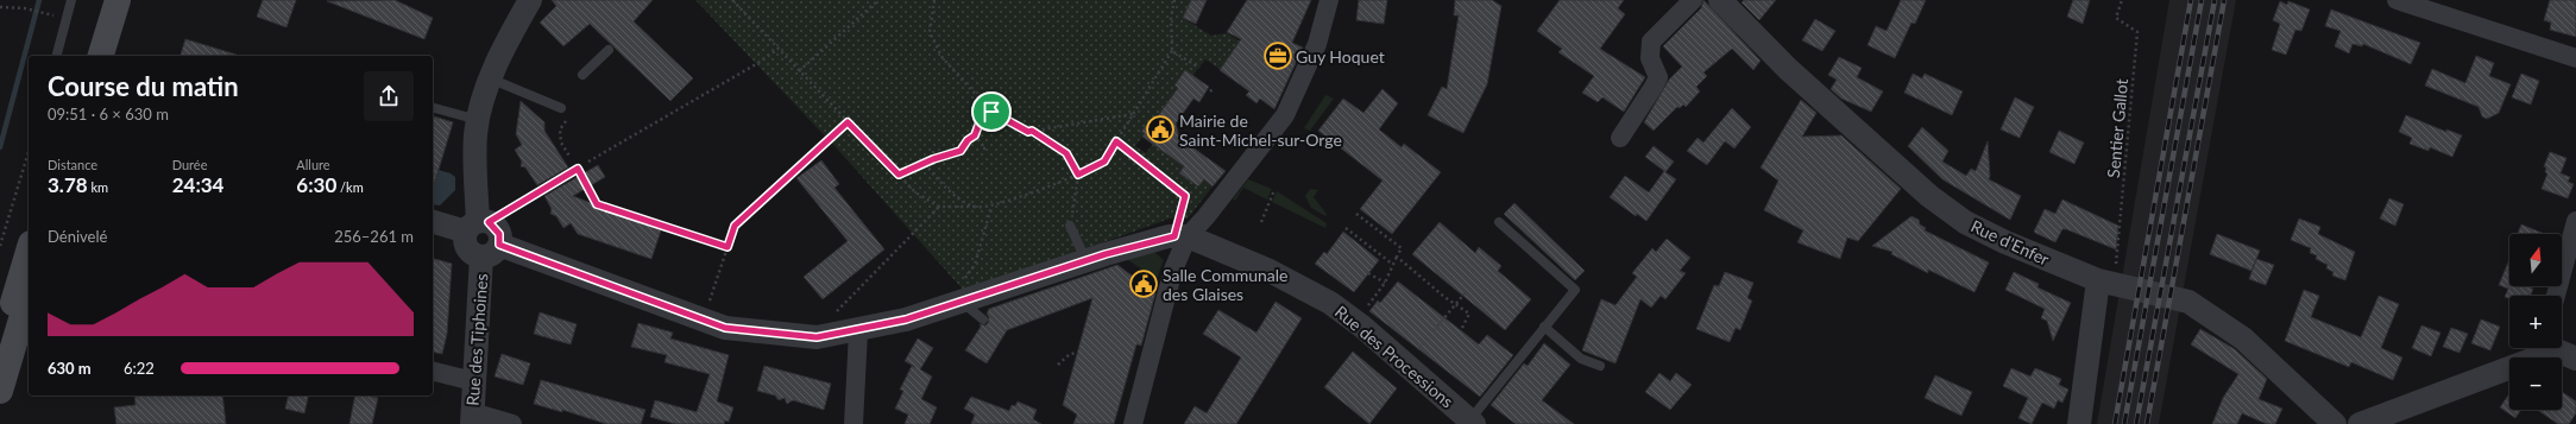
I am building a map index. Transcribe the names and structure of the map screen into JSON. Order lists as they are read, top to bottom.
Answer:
{
  "streets": {
    "street": ["Rue d'Enfer", "Rue des Tiphoines", "Rue des Processions"],
    "path": ["Sentier Gallot"]
  },
  "crossings": [
    ["Sentier Gallot", "Rue d'Enfer"]
  ],
  "places": {
    "office": ["Guy Hoquet"],
    "public building": ["Mairie de Saint-Michel-sur-Orge", "Salle Communale des Glaises"]
  },
  "north": "top",
  "page": {
    "heading": ["Course du matin", "09:51 · 6 × 630 m"],
    "stats": [
      ["Distance", "3.78 km"],
      ["Durée", "24:34"],
      ["Allure", "6:30 /km"]
    ],
    "chart": ["Dénivelé", "256–261 m"],
    "map_buttons": ["+", "−"],
    "list": [
      {
        "name": "630 m",
        "note": "6:22"
      }
    ]
  }
}
